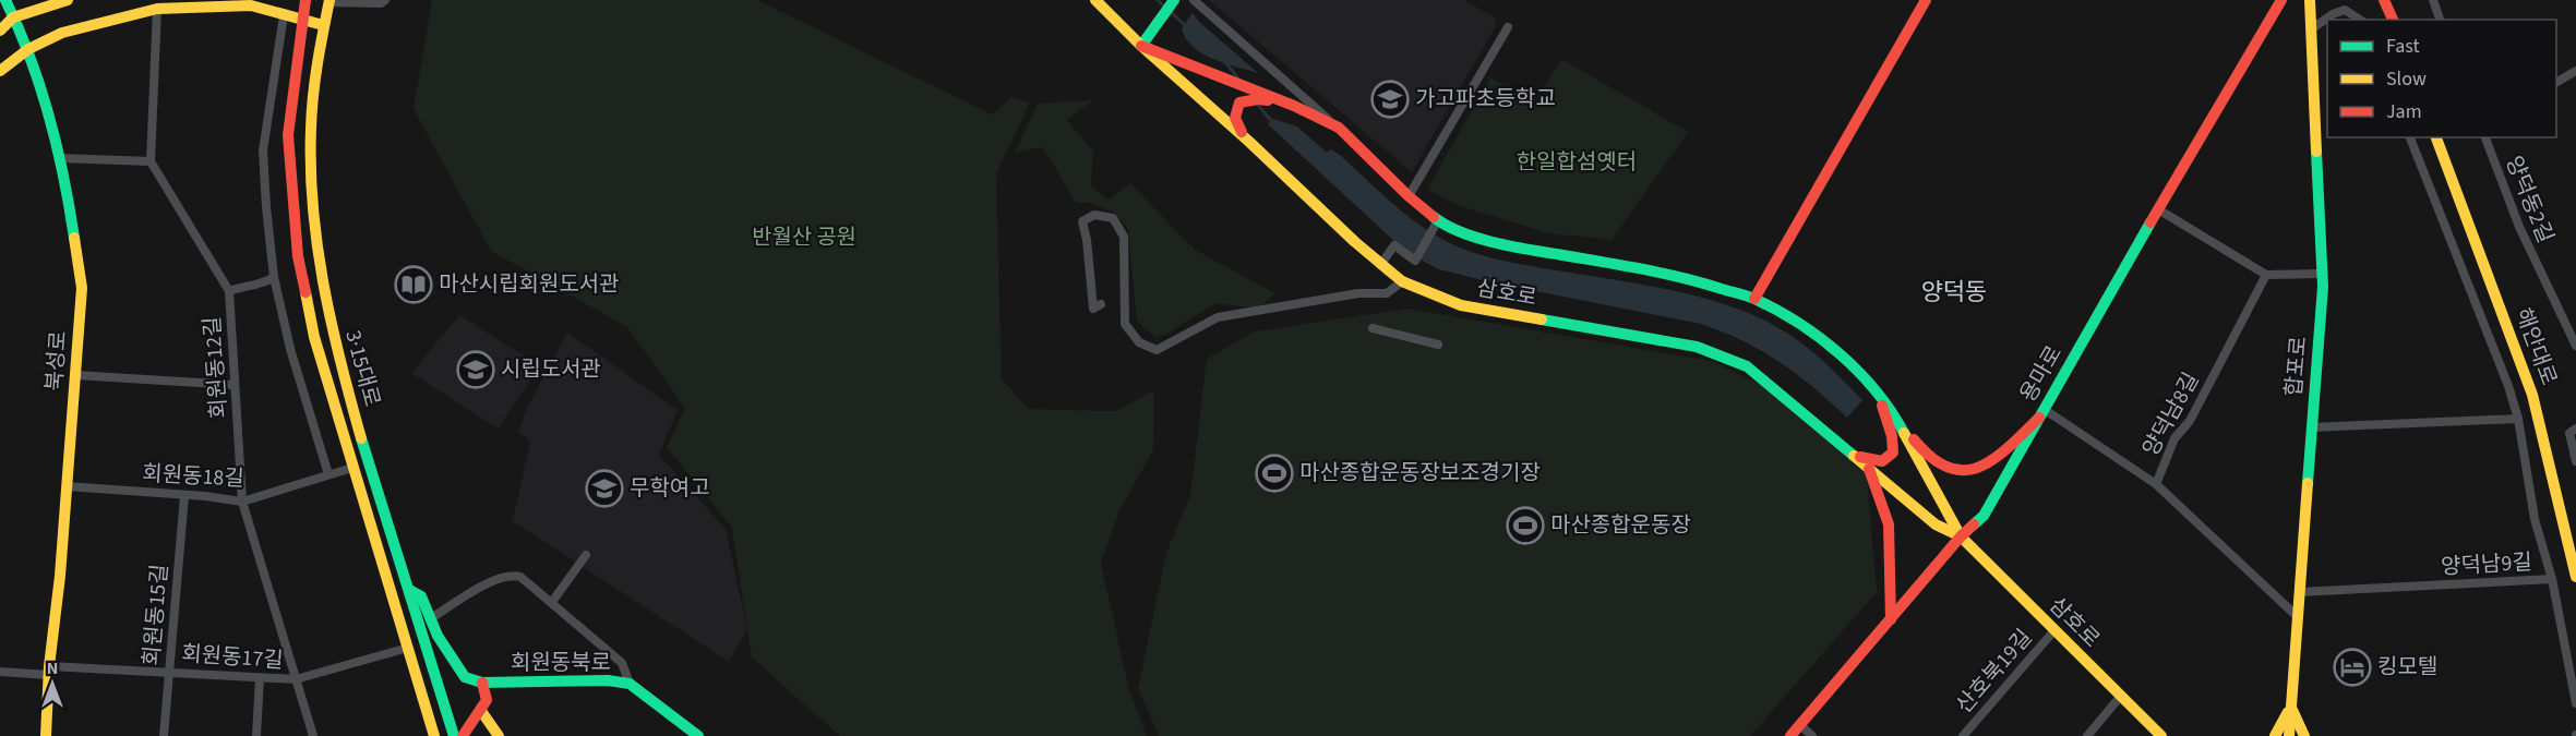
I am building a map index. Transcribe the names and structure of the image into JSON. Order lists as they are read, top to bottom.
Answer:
{
  "streets": {
    "main road": [
      "삼호로",
      "해안대로",
      "북성로",
      "합포로",
      "3·15대로",
      "용마로",
      "회원동북로"
    ],
    "street": [
      "양덕동2길",
      "회원동12길",
      "양덕남8길",
      "회원동18길",
      "양덕남9길",
      "회원동15길",
      "회원동17길",
      "산호북19길"
    ]
  },
  "crossings": [
    ["삼호로", "용마로"],
    ["삼호로", "산호북19길"],
    ["북성로", "회원동18길"],
    ["북성로", "회원동17길"],
    ["합포로", "양덕남8길"],
    ["합포로", "양덕남9길"],
    ["회원동12길", "회원동18길"],
    ["회원동12길", "회원동17길"],
    ["3·15대로", "회원동18길"],
    ["3·15대로", "회원동17길"],
    ["회원동18길", "회원동15길"],
    ["회원동15길", "회원동17길"]
  ],
  "districts": ["양덕동"],
  "parks": ["한일합섬옛터", "반월산 공원"],
  "places": {
    "school or university": ["가고파초등학교", "시립도서관", "무학여고"],
    "library": ["마산시립회원도서관"],
    "sports": ["마산종합운동장보조경기장", "마산종합운동장"],
    "hotel": ["킹모텔"]
  },
  "legend": ["Fast", "Slow", "Jam"],
  "north": "top"
}
